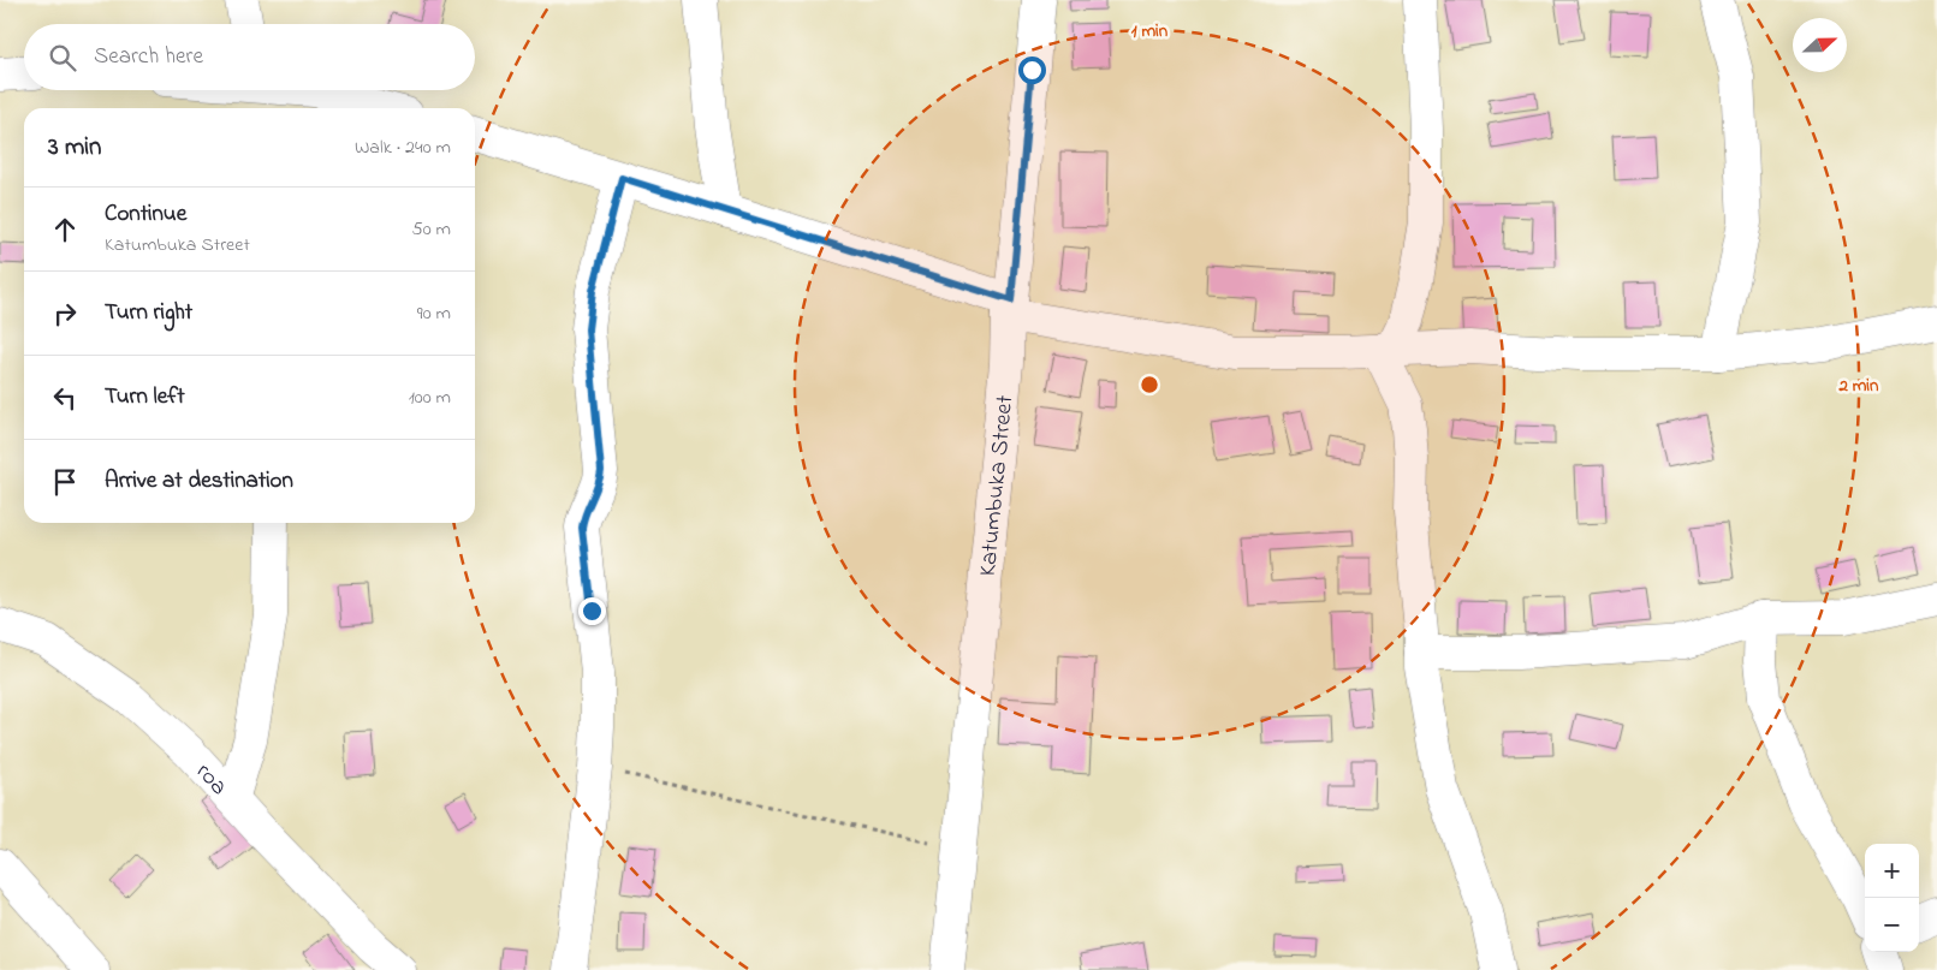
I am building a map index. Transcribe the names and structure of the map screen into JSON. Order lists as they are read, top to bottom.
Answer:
{
  "streets": {
    "street": ["Katumbuka Street", "roa"]
  },
  "north": "right",
  "page": {
    "search": "Search here",
    "heading": ["3 min", "Walk · 240 m"],
    "list": [
      ["Continue", "Katumbuka Street", "50 m"],
      ["Turn right", "90 m"],
      ["Turn left", "100 m"],
      "Arrive at destination"
    ],
    "map_buttons": ["+", "−"]
  },
  "rings": ["1 min", "2 min"]
}
